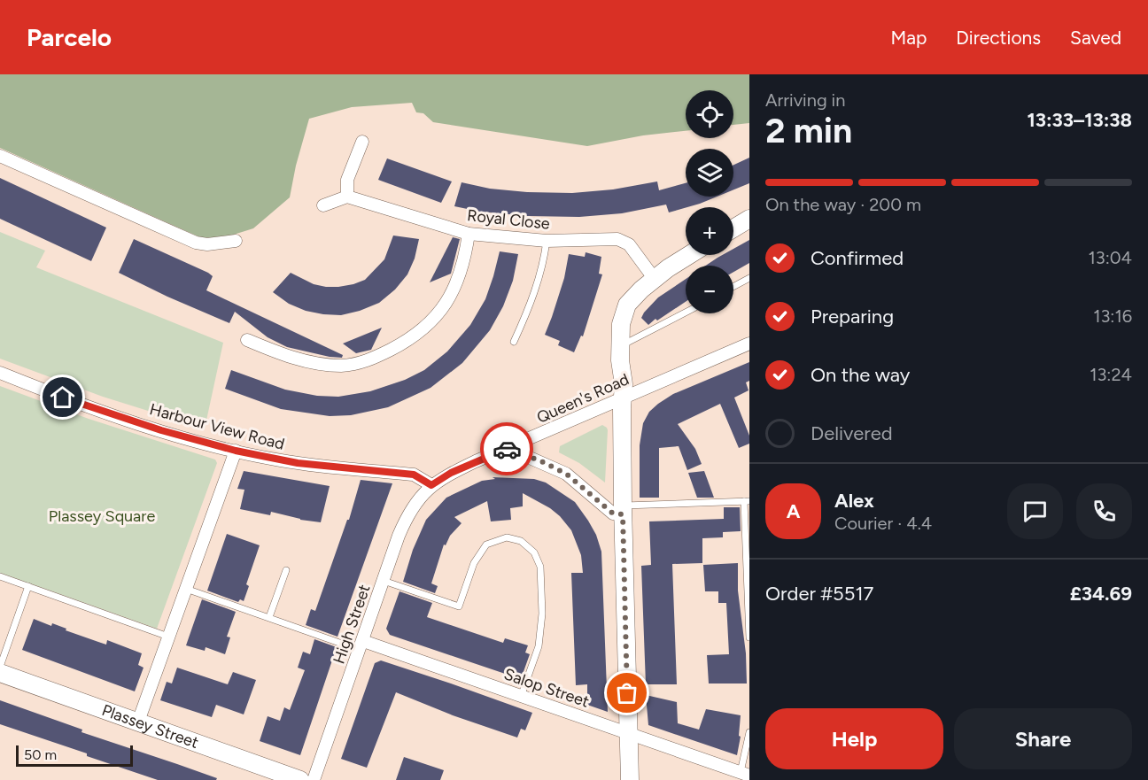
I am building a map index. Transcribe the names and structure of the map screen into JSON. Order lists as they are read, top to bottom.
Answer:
{
  "streets": {
    "street": [
      "Royal Close",
      "Queen's Road",
      "Harbour View Road",
      "High Street",
      "Salop Street",
      "Plassey Street"
    ]
  },
  "crossings": [
    ["Queen's Road", "Harbour View Road"],
    ["Queen's Road", "High Street"],
    ["Harbour View Road", "High Street"],
    ["High Street", "Salop Street"]
  ],
  "parks": ["Plassey Square"],
  "scale_bar": "50 m",
  "page": {
    "header": "Parcelo",
    "nav": ["Map", "Directions", "Saved"],
    "heading": ["2 min", "Arriving in", "13:33–13:38"],
    "panel": [
      "Alex",
      "Courier · 4.4",
      "Order #5517",
      "£34.69"
    ],
    "map_buttons": ["+", "−"],
    "bar": "On the way · 200 m",
    "list": [
      ["Confirmed", "13:04"],
      ["Preparing", "13:16"],
      ["On the way", "13:24"],
      "Delivered"
    ],
    "round": "A",
    "buttons": ["Help", "Share"],
    "scale": "50 m"
  }
}
